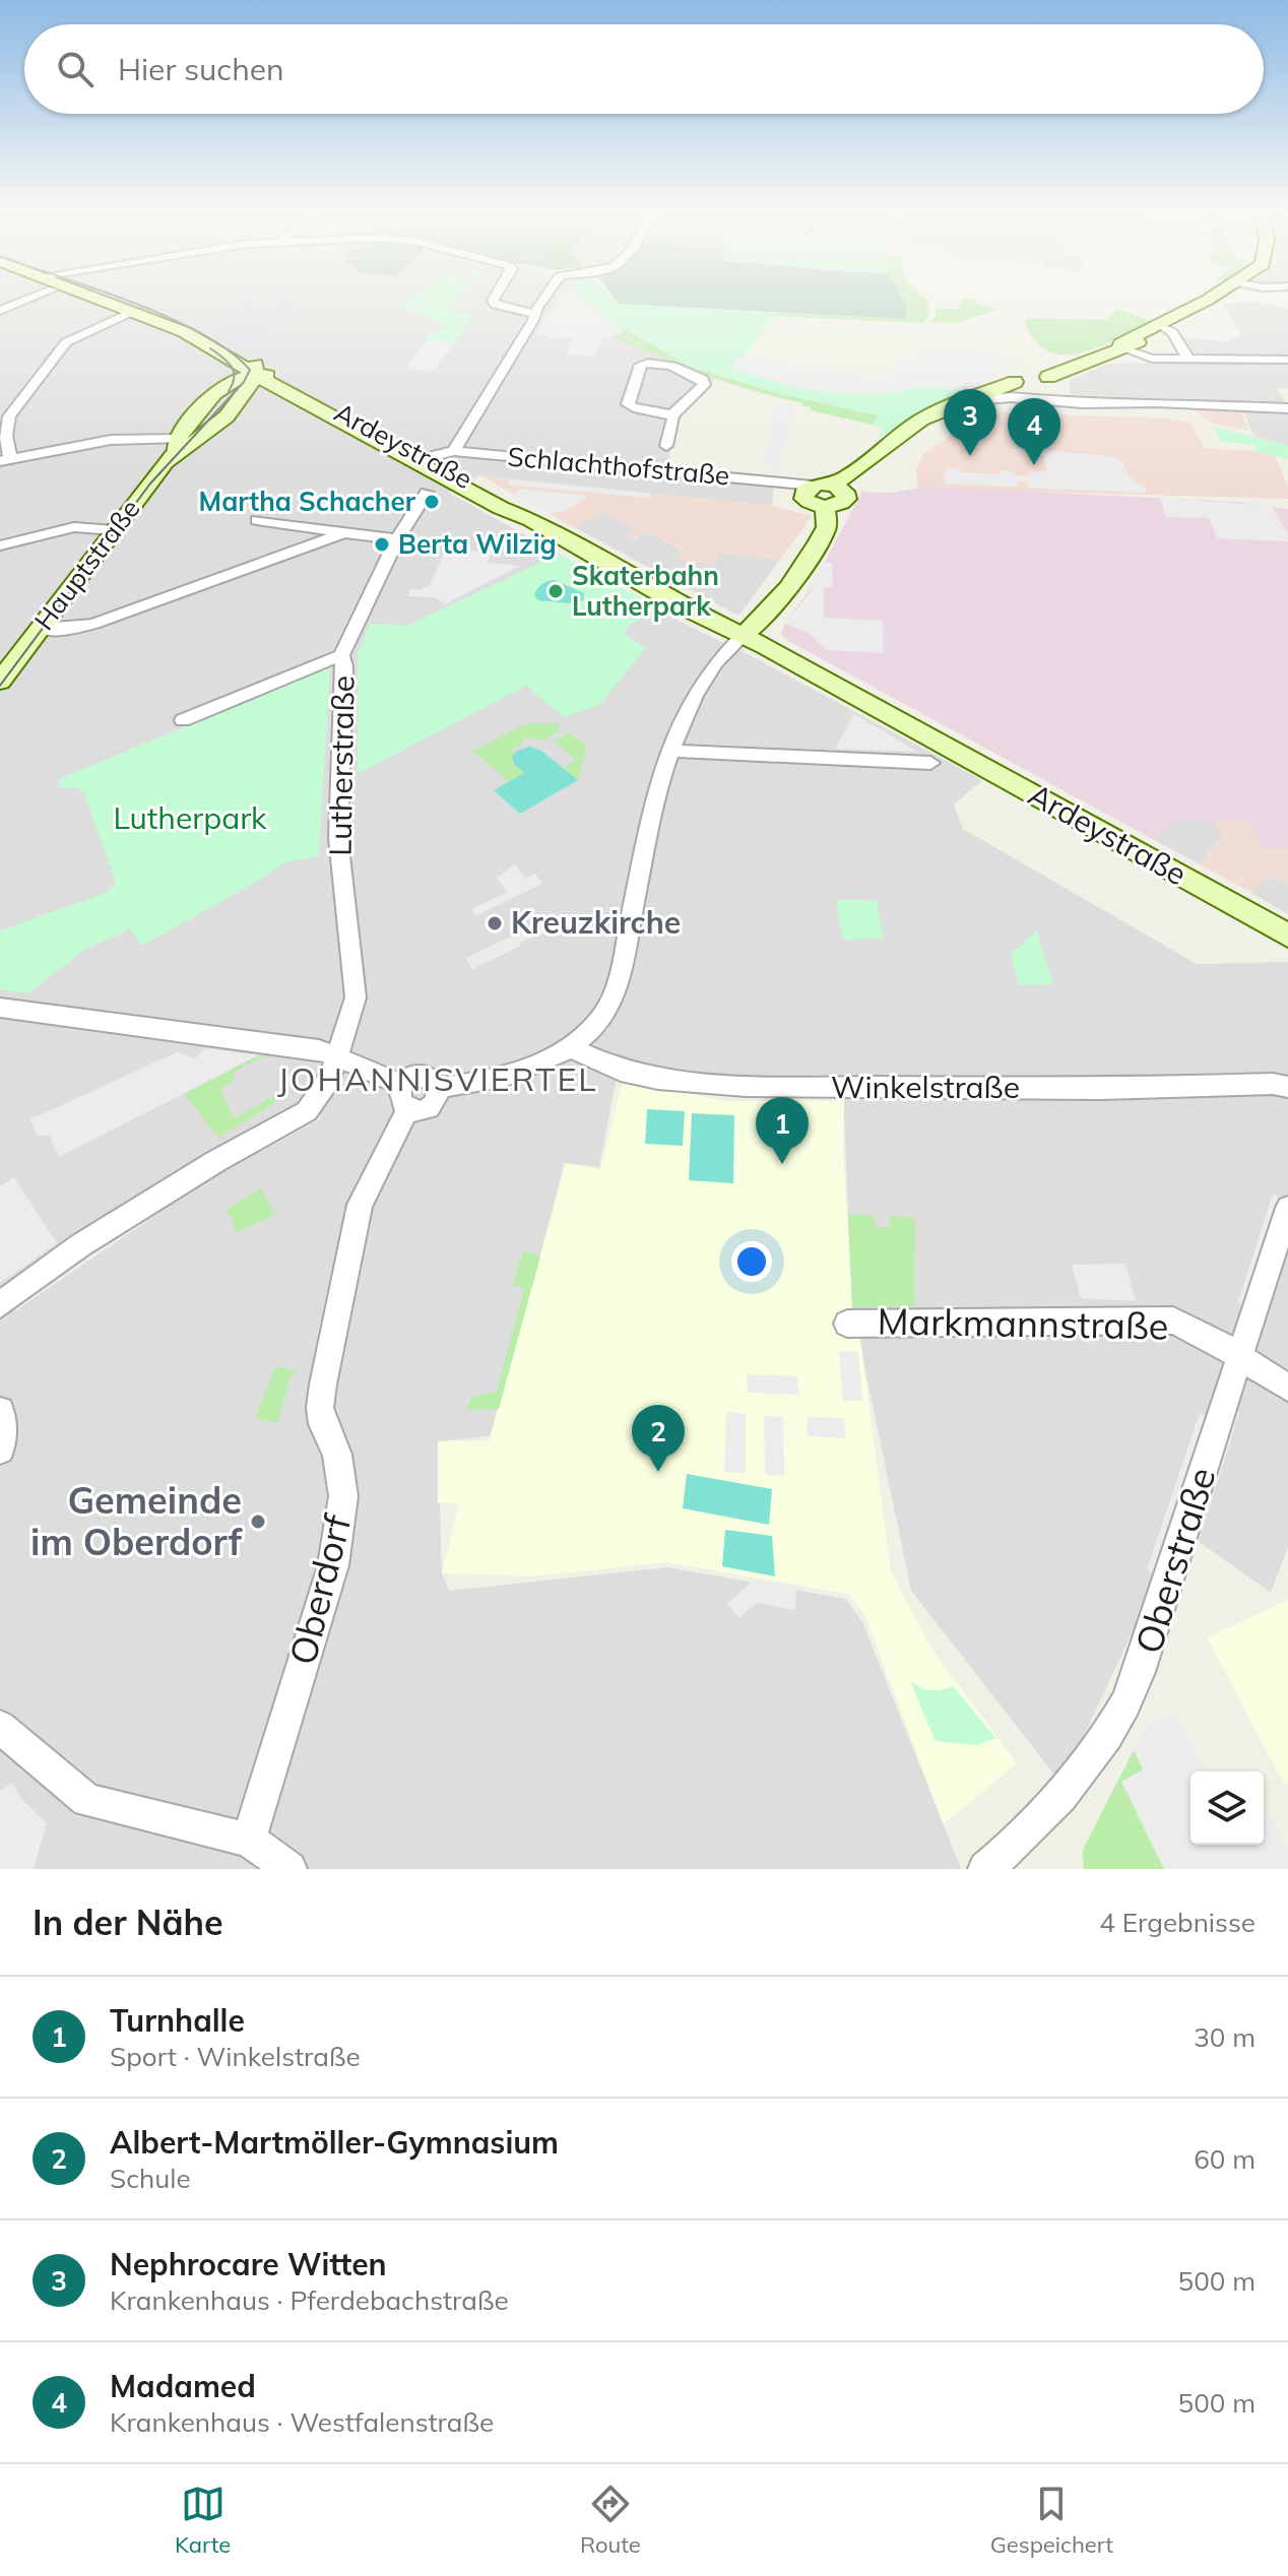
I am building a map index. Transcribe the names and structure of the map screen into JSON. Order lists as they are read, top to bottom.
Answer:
{
  "streets": {
    "main road": ["Ardeystraße", "Hauptstraße"],
    "street": [
      "Schlachthofstraße",
      "Lutherstraße",
      "Winkelstraße",
      "Markmannstraße",
      "Oberstraße",
      "Oberdorf"
    ]
  },
  "crossings": [
    ["Ardeystraße", "Schlachthofstraße"],
    ["Ardeystraße", "Hauptstraße"],
    ["Markmannstraße", "Oberstraße"]
  ],
  "districts": ["JOHANNISVIERTEL"],
  "parks": ["Lutherpark"],
  "places": [
    "Martha Schacher",
    "Berta Wilzig",
    "Skaterbahn Lutherpark",
    "Kreuzkirche",
    "Gemeinde im Oberdorf"
  ],
  "page": {
    "search": "Hier suchen",
    "pins": [
      "3",
      "4",
      "1",
      "2"
    ],
    "heading": ["In der Nähe", "4 Ergebnisse"],
    "list": [
      {
        "mark": "1",
        "name": "Turnhalle",
        "note": "Sport · Winkelstraße",
        "value": "30 m"
      },
      {
        "mark": "2",
        "name": "Albert-Martmöller-Gymnasium",
        "note": "Schule",
        "value": "60 m"
      },
      {
        "mark": "3",
        "name": "Nephrocare Witten",
        "note": "Krankenhaus · Pferdebachstraße",
        "value": "500 m"
      },
      {
        "mark": "4",
        "name": "Madamed",
        "note": "Krankenhaus · Westfalenstraße",
        "value": "500 m"
      }
    ],
    "nav": ["Karte", "Route", "Gespeichert"]
  }
}
